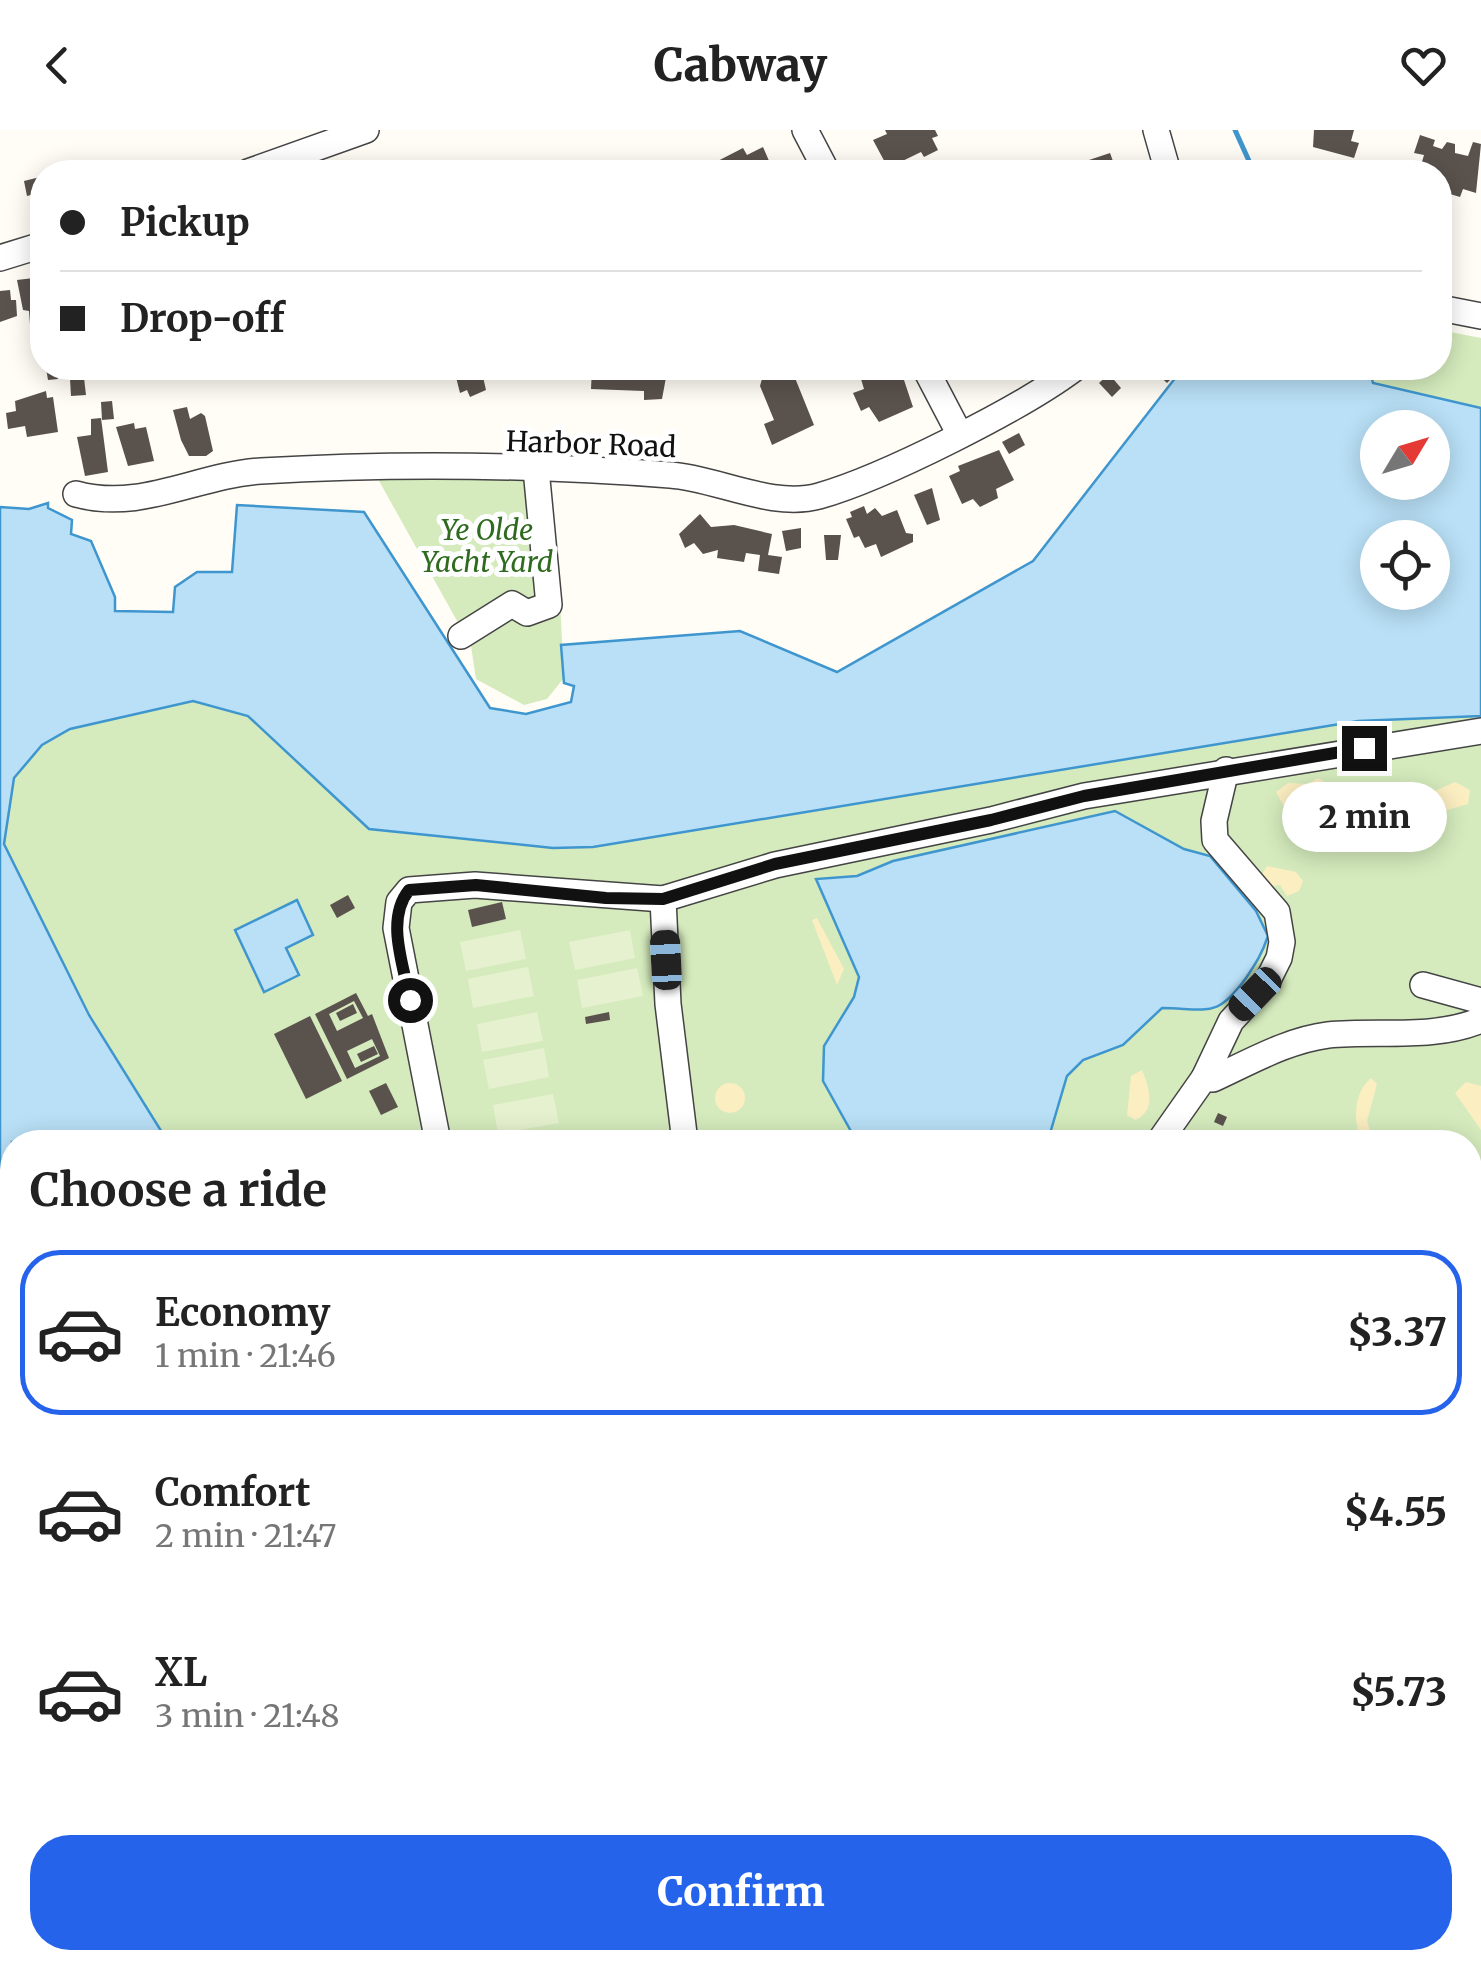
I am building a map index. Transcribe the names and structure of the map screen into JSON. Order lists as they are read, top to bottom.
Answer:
{
  "streets": {
    "street": ["Harbor Road"]
  },
  "parks": ["Ye Olde Yacht Yard"],
  "north": "top right",
  "page": {
    "header": "Cabway",
    "banner": ["Pickup", "Drop-off"],
    "bubble": "2 min",
    "heading": "Choose a ride",
    "list": [
      {
        "name": "Economy",
        "note": "1 min · 21:46",
        "value": "$3.37"
      },
      {
        "name": "Comfort",
        "note": "2 min · 21:47",
        "value": "$4.55"
      },
      {
        "name": "XL",
        "note": "3 min · 21:48",
        "value": "$5.73"
      }
    ],
    "buttons": "Confirm"
  }
}
